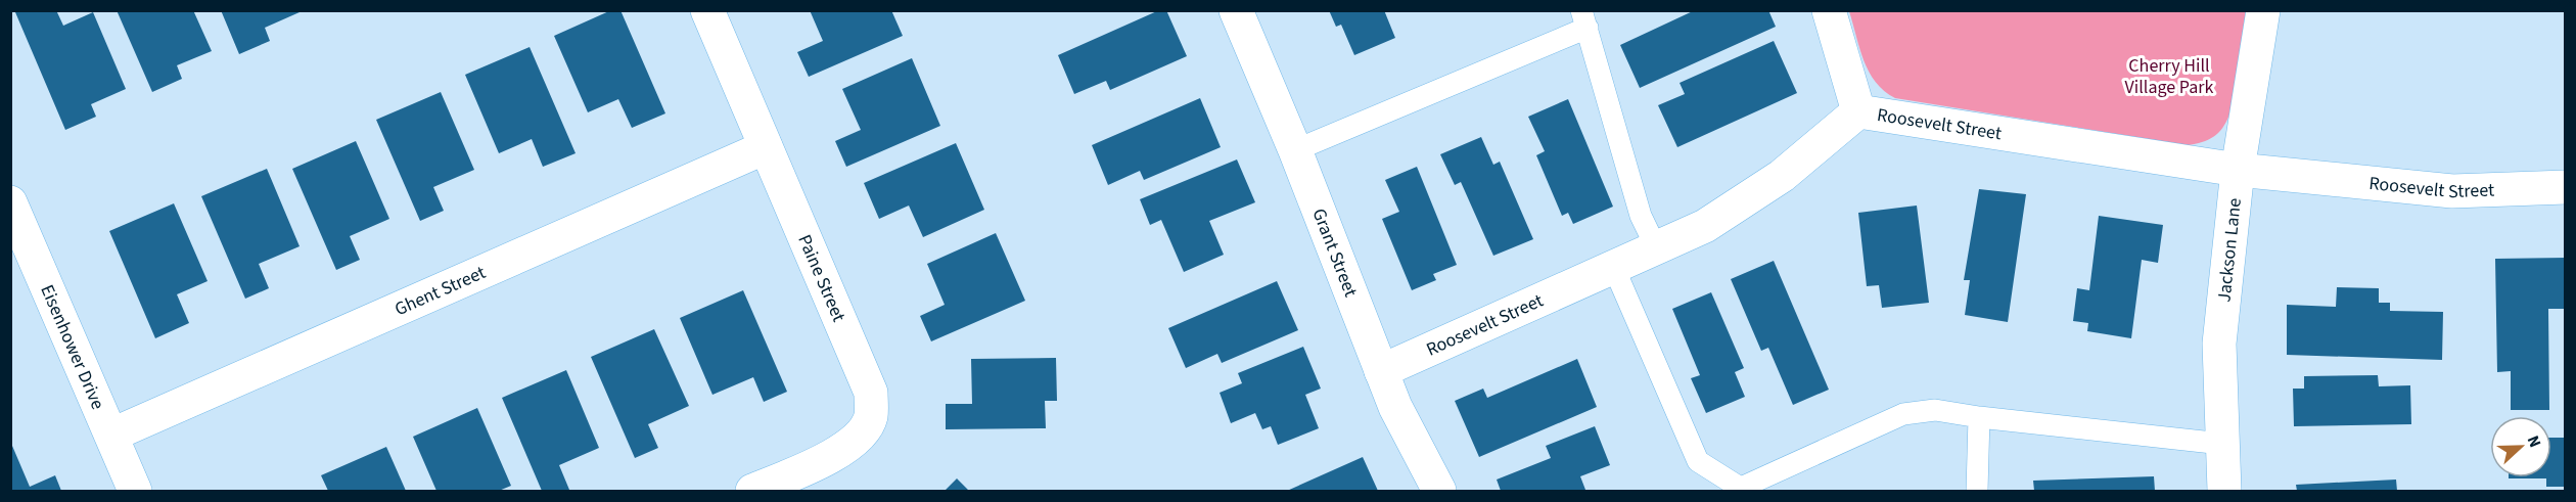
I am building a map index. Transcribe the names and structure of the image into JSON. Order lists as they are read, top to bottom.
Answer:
{
  "streets": {
    "street": [
      "Roosevelt Street",
      "Jackson Lane",
      "Grant Street",
      "Paine Street",
      "Ghent Street",
      "Eisenhower Drive"
    ]
  },
  "crossings": [
    ["Roosevelt Street", "Jackson Lane"],
    ["Roosevelt Street", "Grant Street"],
    ["Paine Street", "Ghent Street"],
    ["Ghent Street", "Eisenhower Drive"]
  ],
  "parks": ["Cherry Hill Village Park"],
  "north": "right"
}
